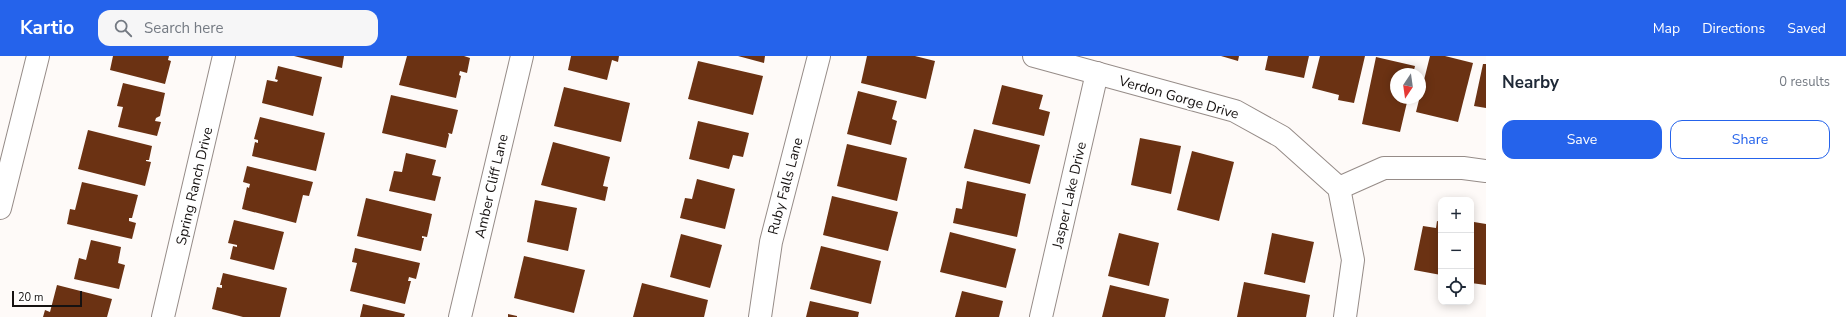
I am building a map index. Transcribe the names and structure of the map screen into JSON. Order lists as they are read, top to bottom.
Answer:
{
  "streets": {
    "street": [
      "Verdon Gorge Drive",
      "Spring Ranch Drive",
      "Amber Cliff Lane",
      "Ruby Falls Lane",
      "Jasper Lake Drive"
    ]
  },
  "crossings": [
    ["Verdon Gorge Drive", "Jasper Lake Drive"]
  ],
  "scale_bar": "20 m",
  "north": "bottom",
  "page": {
    "header": "Kartio",
    "search": "Search here",
    "nav": ["Map", "Directions", "Saved"],
    "heading": ["Nearby", "0 results"],
    "buttons": ["Save", "Share"],
    "map_buttons": ["+", "−"],
    "scale": "20 m"
  }
}
